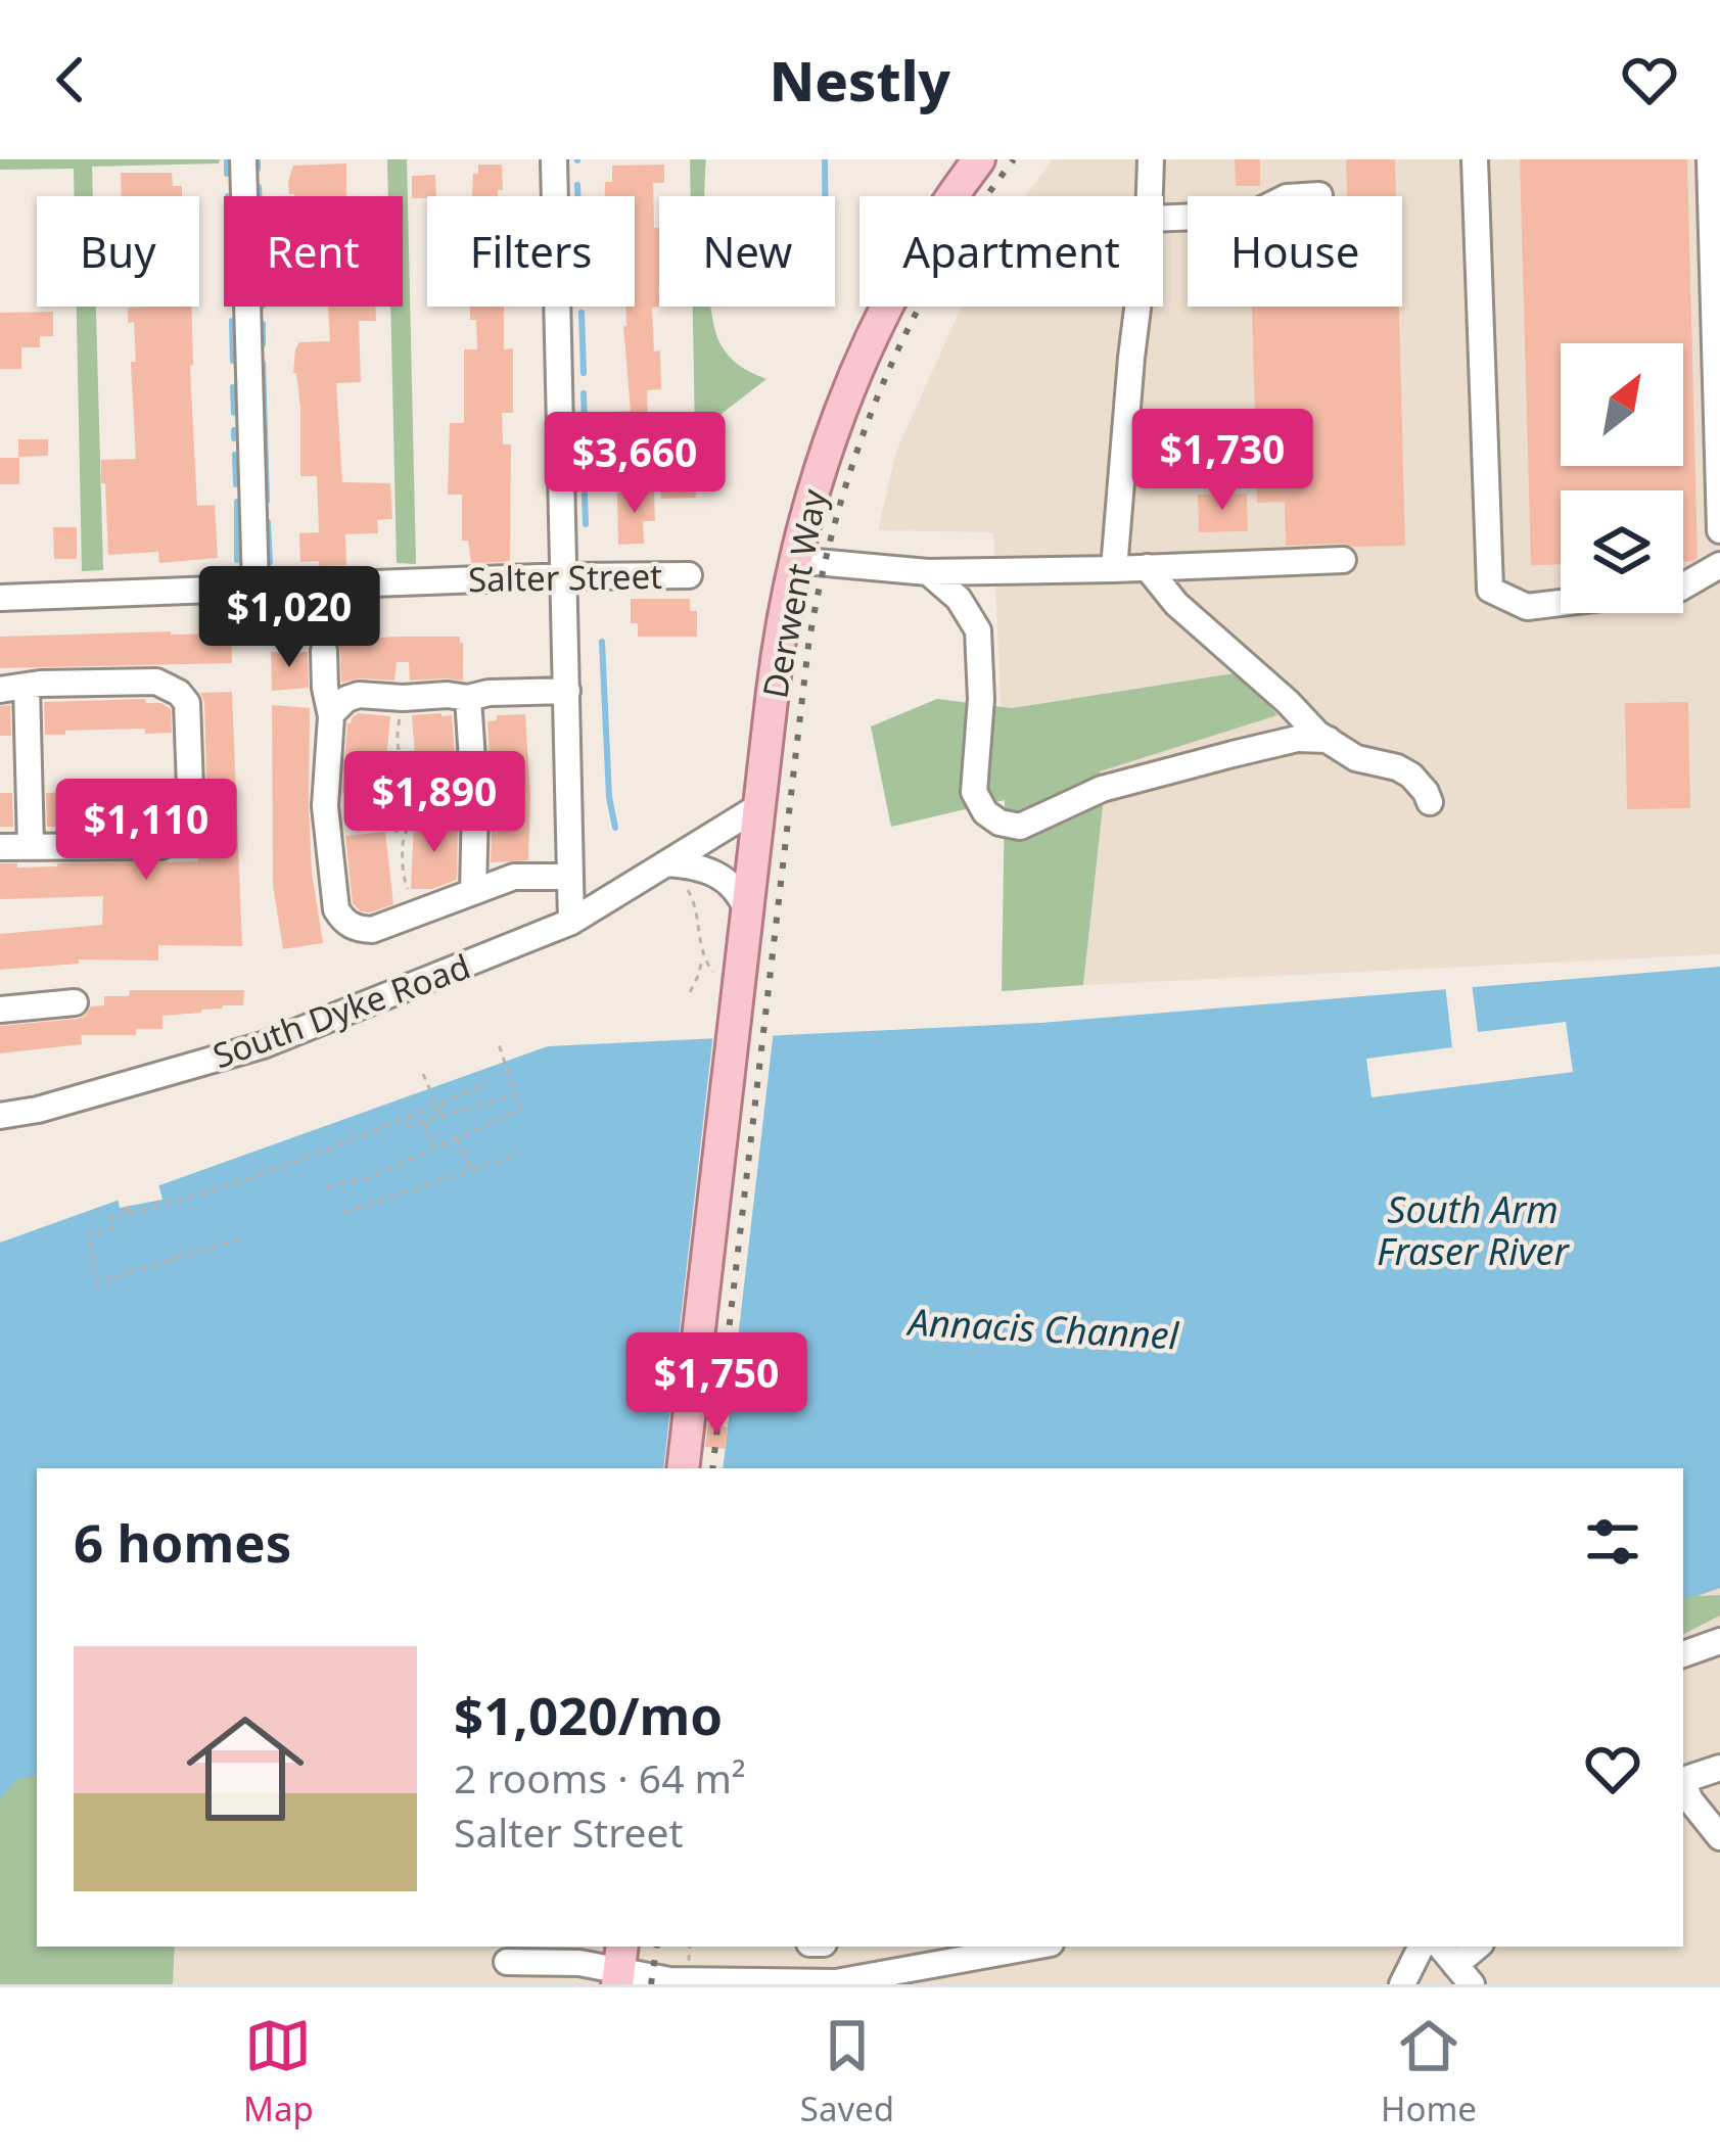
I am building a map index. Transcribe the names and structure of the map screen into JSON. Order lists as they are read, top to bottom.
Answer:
{
  "streets": {
    "main road": ["Derwent Way"],
    "street": ["Salter Street", "South Dyke Road"]
  },
  "crossings": [
    ["Derwent Way", "South Dyke Road"]
  ],
  "water": ["South Arm Fraser River", "Annacis Channel"],
  "north": "top right",
  "page": {
    "header": "Nestly",
    "chip": [
      "Buy",
      "Rent",
      "Filters",
      "New",
      "Apartment",
      "House"
    ],
    "price": [
      "$1,730",
      "$3,660",
      "$1,020",
      "$1,890",
      "$1,110",
      "$1,750"
    ],
    "heading": "6 homes",
    "list": [
      {
        "name": "$1,020/mo",
        "note": "2 rooms · 64 m² · Salter Street"
      }
    ],
    "tabs": ["Map", "Saved", "Home"]
  }
}
